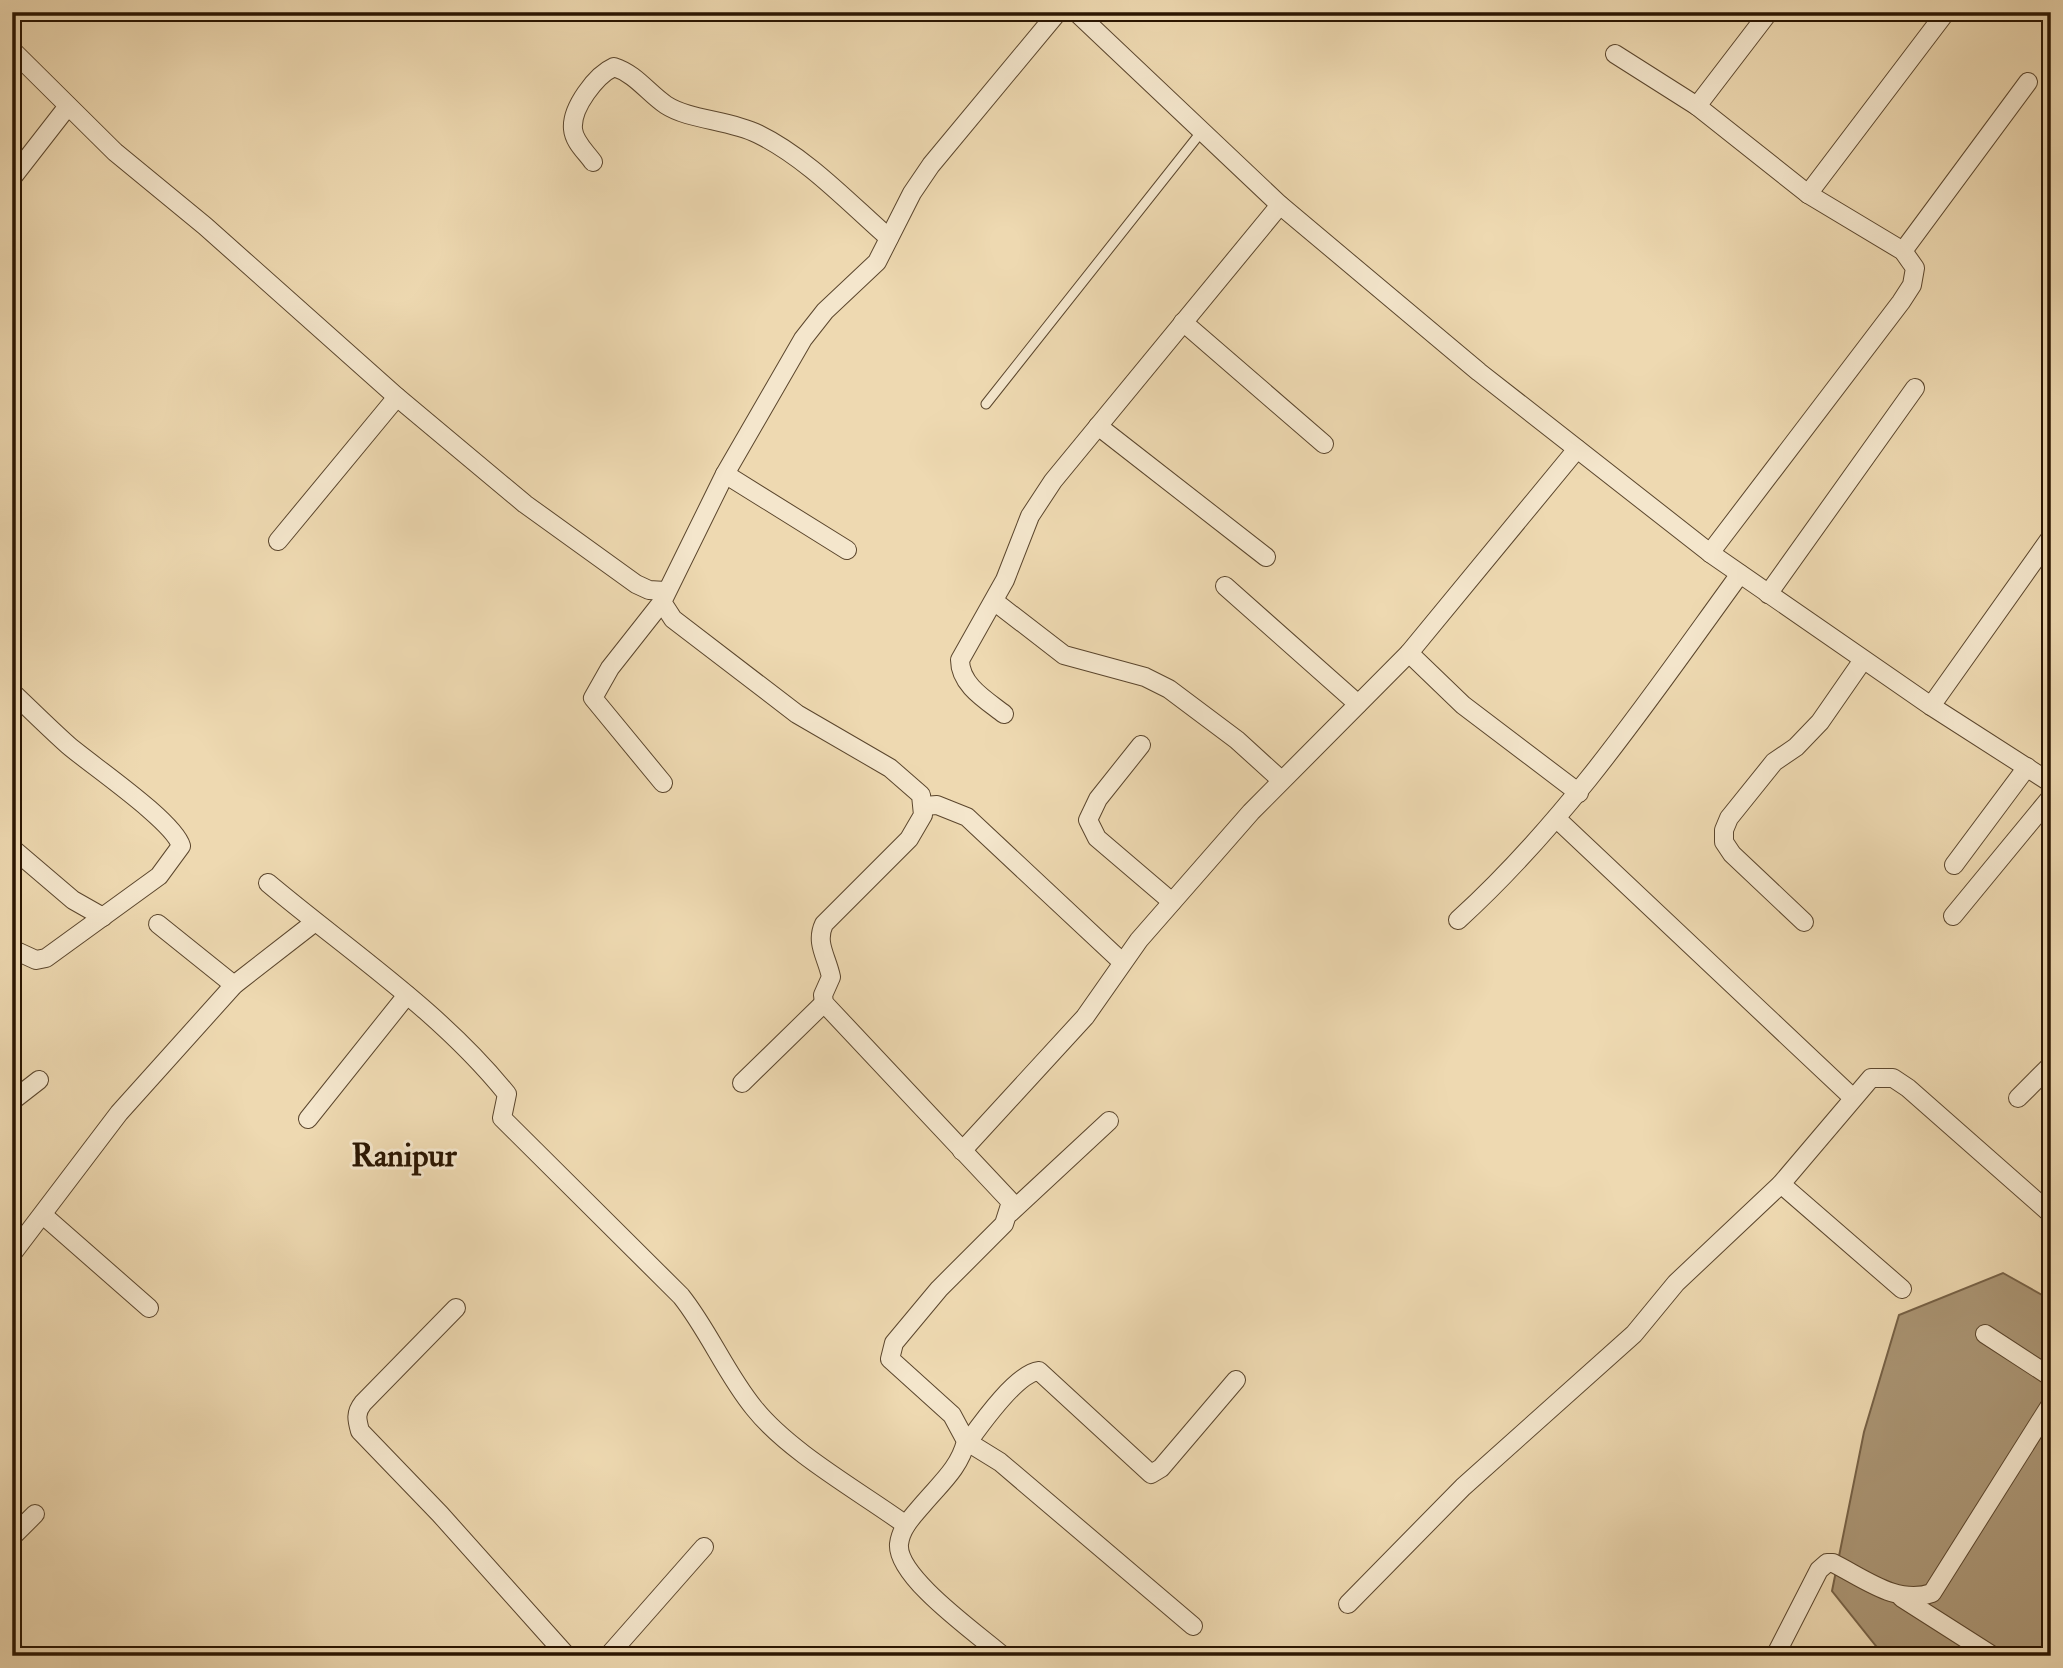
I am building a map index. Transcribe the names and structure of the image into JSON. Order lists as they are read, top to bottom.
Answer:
{
  "districts": ["Ranipur"]
}
